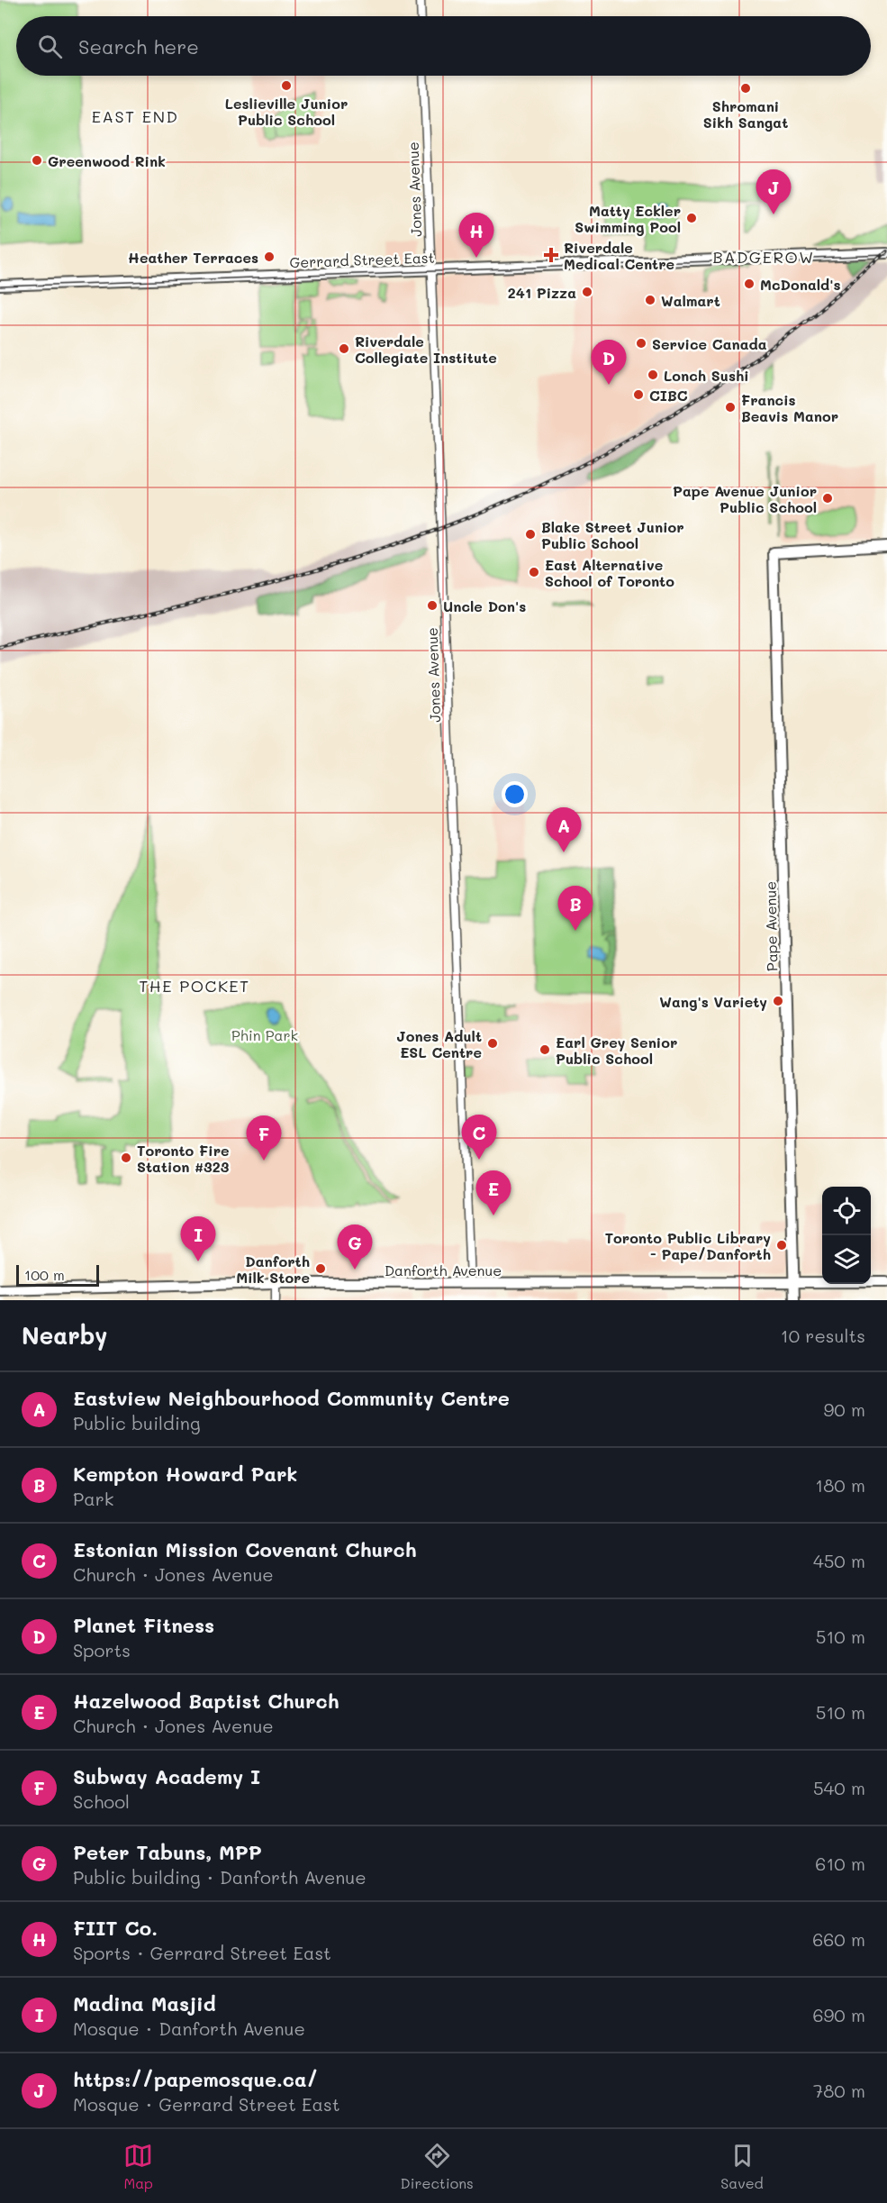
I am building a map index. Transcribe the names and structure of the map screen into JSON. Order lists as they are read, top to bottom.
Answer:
{
  "streets": {
    "main road": ["Gerrard Street East", "Pape Avenue", "Danforth Avenue"],
    "street": ["Jones Avenue"]
  },
  "crossings": [
    ["Jones Avenue", "Gerrard Street East"],
    ["Jones Avenue", "Danforth Avenue"],
    ["Pape Avenue", "Danforth Avenue"]
  ],
  "districts": ["EAST END", "BADGEROW", "THE POCKET"],
  "parks": ["Phin Park"],
  "places": {
    "other": [
      "Leslieville Junior Public School",
      "Shromani Sikh Sangat",
      "Greenwood Rink",
      "Matty Eckler Swimming Pool",
      "Heather Terraces",
      "McDonald's",
      "241 Pizza",
      "Walmart",
      "Service Canada",
      "Riverdale Collegiate Institute",
      "Lonch Sushi",
      "CIBC",
      "Francis Beavis Manor",
      "Pape Avenue Junior Public School",
      "Blake Street Junior Public School",
      "East Alternative School of Toronto",
      "Uncle Don's",
      "Wang's Variety",
      "Jones Adult ESL Centre",
      "Earl Grey Senior Public School",
      "Toronto Fire Station #323",
      "Toronto Public Library - Pape/Danforth",
      "Danforth Milk Store"
    ],
    "health": ["Riverdale Medical Centre"]
  },
  "scale_bar": "100 m",
  "page": {
    "search": "Search here",
    "pins": [
      "J",
      "H",
      "D",
      "A",
      "B",
      "C",
      "F",
      "E",
      "I",
      "G"
    ],
    "scale": "100 m",
    "heading": ["Nearby", "10 results"],
    "list": [
      {
        "mark": "A",
        "name": "Eastview Neighbourhood Community Centre",
        "note": "Public building",
        "value": "90 m"
      },
      {
        "mark": "B",
        "name": "Kempton Howard Park",
        "note": "Park",
        "value": "180 m"
      },
      {
        "mark": "C",
        "name": "Estonian Mission Covenant Church",
        "note": "Church · Jones Avenue",
        "value": "450 m"
      },
      {
        "mark": "D",
        "name": "Planet Fitness",
        "note": "Sports",
        "value": "510 m"
      },
      {
        "mark": "E",
        "name": "Hazelwood Baptist Church",
        "note": "Church · Jones Avenue",
        "value": "510 m"
      },
      {
        "mark": "F",
        "name": "Subway Academy I",
        "note": "School",
        "value": "540 m"
      },
      {
        "mark": "G",
        "name": "Peter Tabuns, MPP",
        "note": "Public building · Danforth Avenue",
        "value": "610 m"
      },
      {
        "mark": "H",
        "name": "FIIT Co.",
        "note": "Sports · Gerrard Street East",
        "value": "660 m"
      },
      {
        "mark": "I",
        "name": "Madina Masjid",
        "note": "Mosque · Danforth Avenue",
        "value": "690 m"
      },
      {
        "mark": "J",
        "name": "https://papemosque.ca/",
        "note": "Mosque · Gerrard Street East",
        "value": "780 m"
      }
    ],
    "nav": ["Map", "Directions", "Saved"]
  }
}
